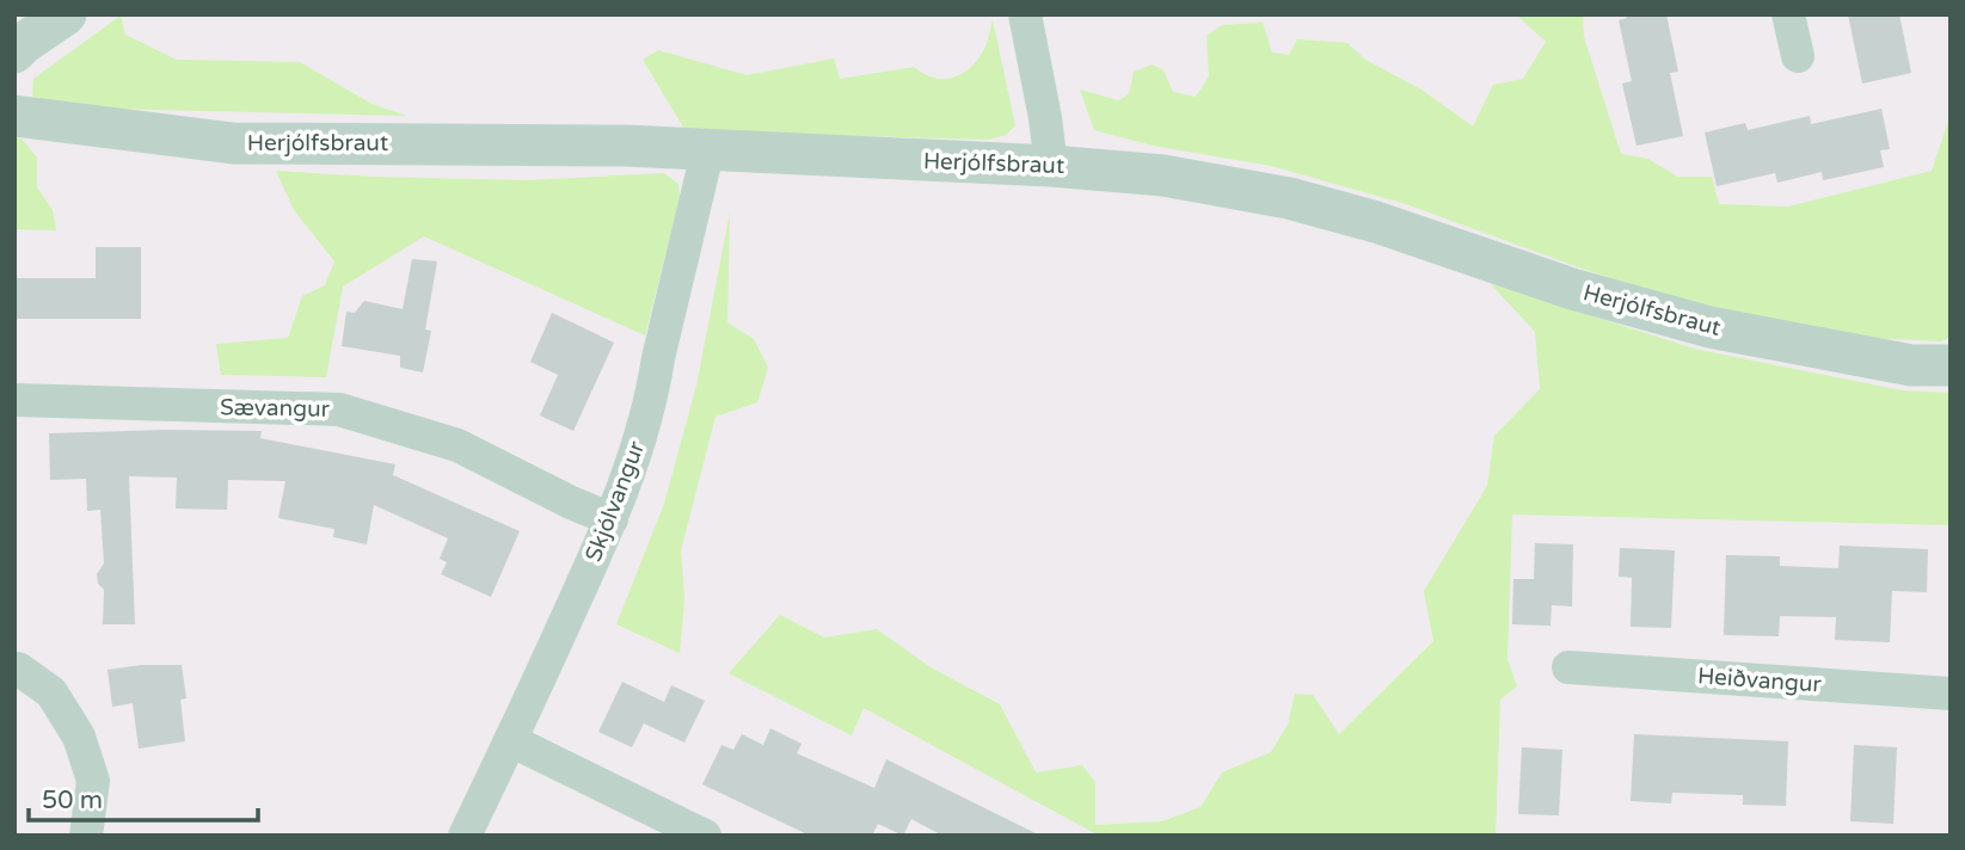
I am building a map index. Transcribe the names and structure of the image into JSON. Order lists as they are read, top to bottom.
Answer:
{
  "streets": {
    "street": [
      "Herjólfsbraut",
      "Sævangur",
      "Skjólvangur",
      "Heiðvangur"
    ]
  },
  "crossings": [
    ["Herjólfsbraut", "Skjólvangur"],
    ["Sævangur", "Skjólvangur"]
  ],
  "scale_bar": "50 m"
}
